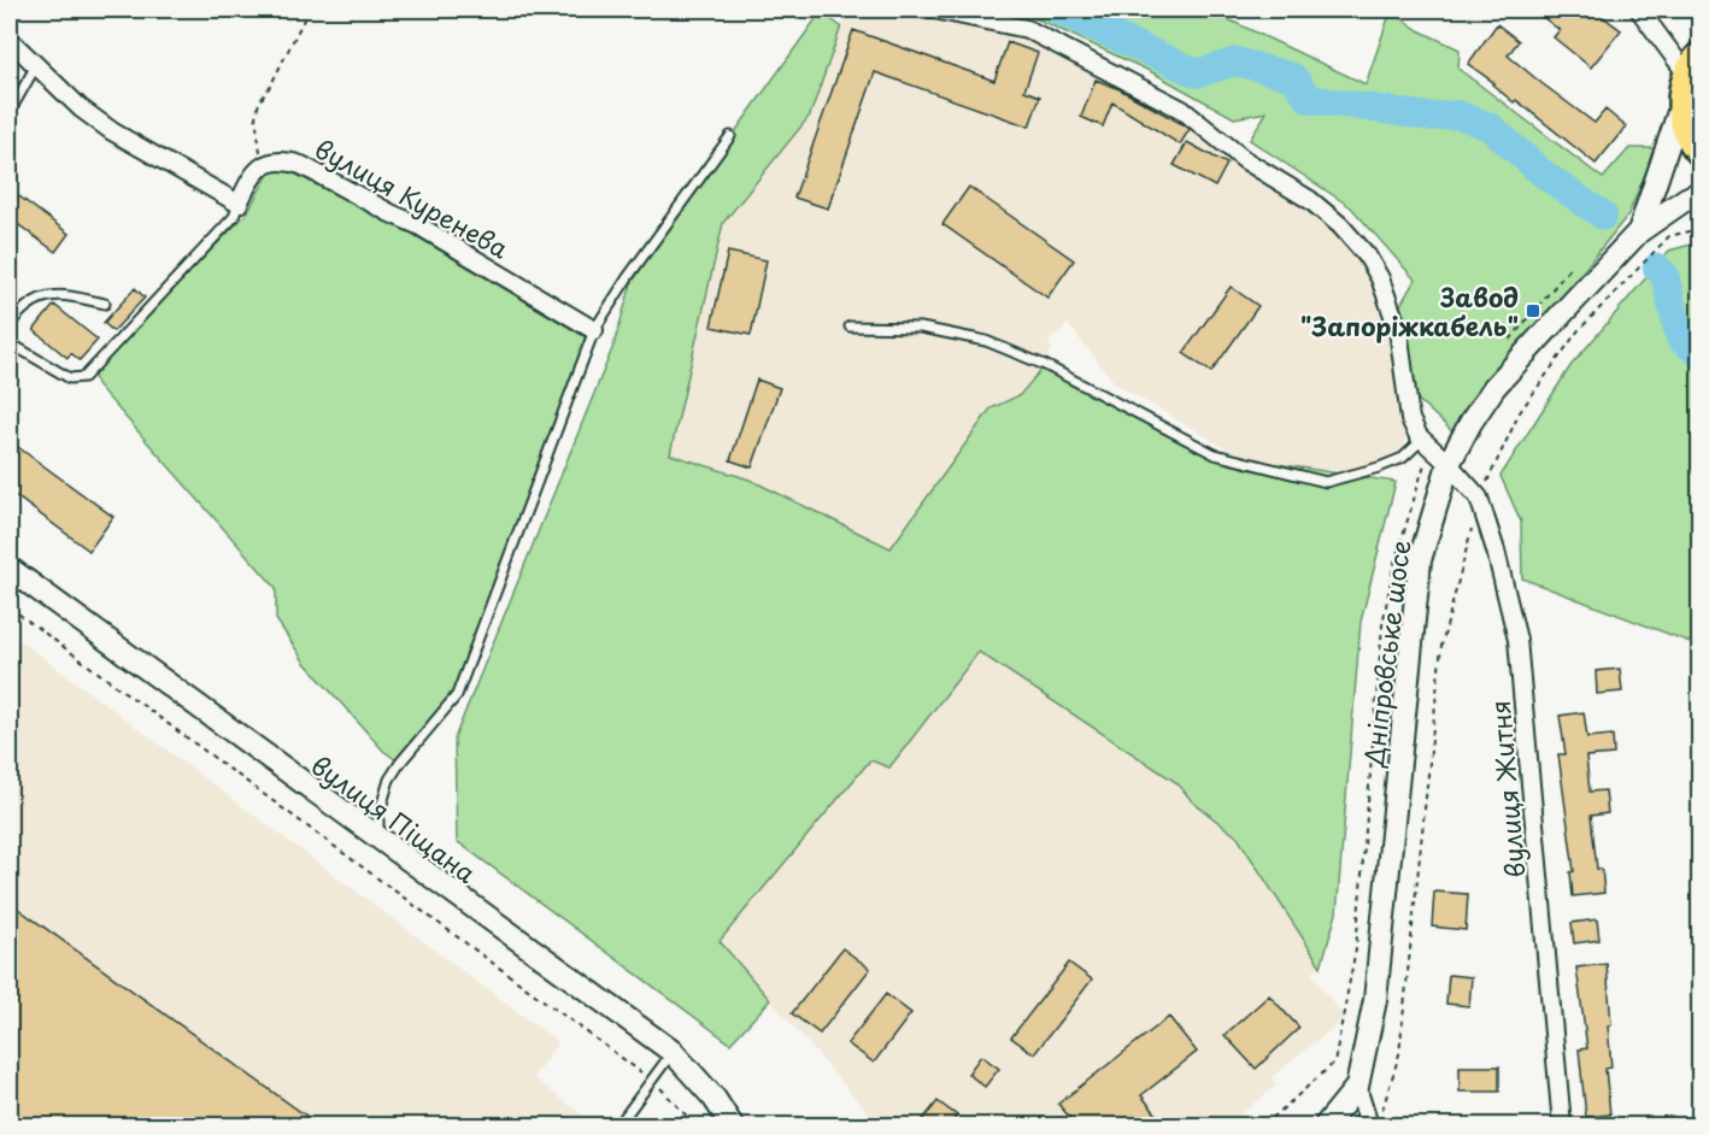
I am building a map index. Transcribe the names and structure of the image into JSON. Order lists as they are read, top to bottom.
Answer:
{
  "streets": {
    "street": [
      "вулиця Куренева",
      "Дніпровське шосе",
      "вулиця Житня",
      "вулиця Піщана"
    ]
  },
  "crossings": [
    ["Дніпровське шосе", "вулиця Житня"]
  ],
  "places": {
    "transit": ["Завод \"Запоріжкабель\""]
  }
}
